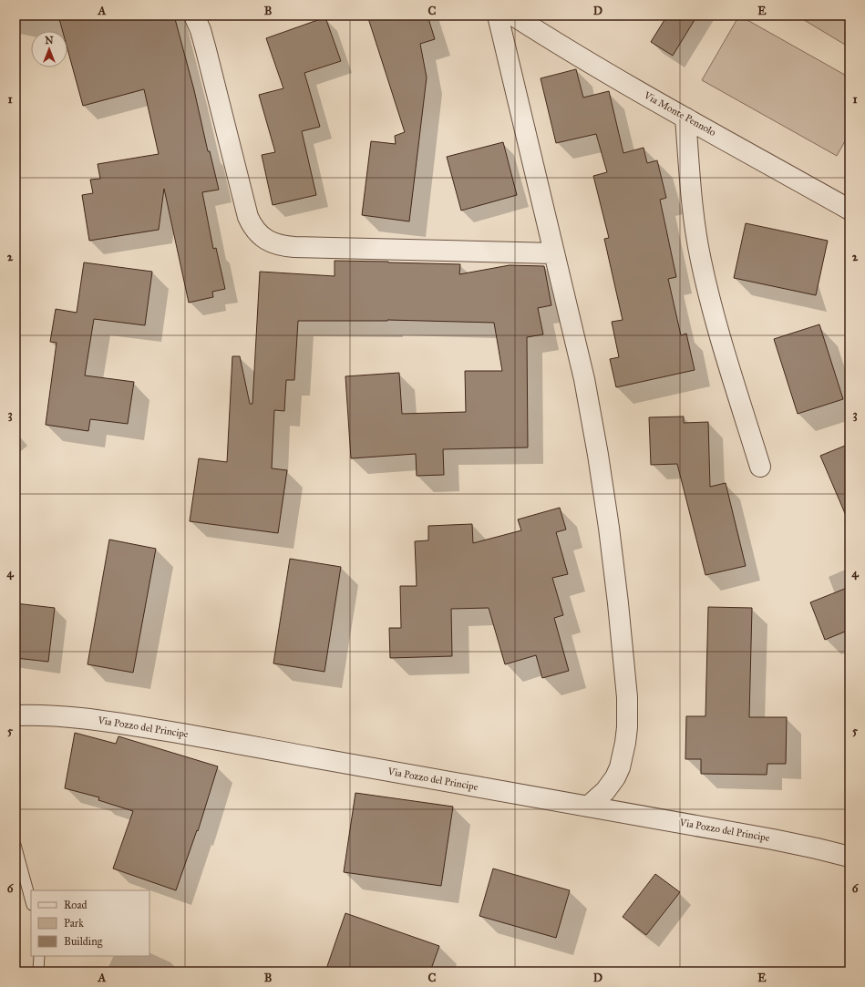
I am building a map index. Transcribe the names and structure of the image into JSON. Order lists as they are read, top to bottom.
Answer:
{
  "streets": {
    "street": ["Via Monte Pennolo", "Via Pozzo del Principe"]
  },
  "legend": ["Road", "Park", "Building"],
  "north": "top",
  "grid": {
    "columns": [
      "A",
      "B",
      "C",
      "D",
      "E"
    ],
    "rows": [
      "1",
      "2",
      "3",
      "4",
      "5",
      "6"
    ]
  }
}
